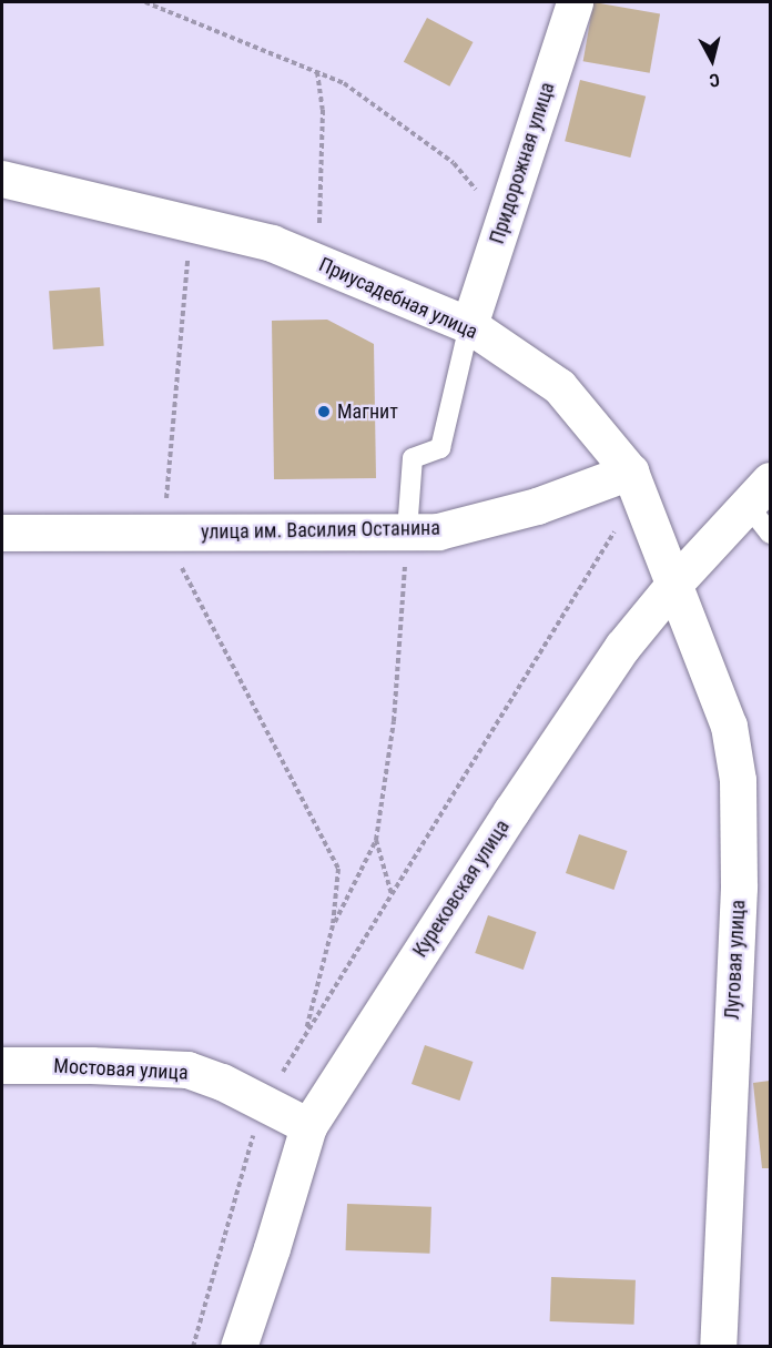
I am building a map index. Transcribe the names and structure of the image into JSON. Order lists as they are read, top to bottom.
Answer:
{
  "streets": {
    "street": [
      "Придорожная улица",
      "Приусадебная улица",
      "улица им. Василия Останина",
      "Курековская улица",
      "Луговая улица",
      "Мостовая улица"
    ]
  },
  "crossings": [
    ["Придорожная улица", "Приусадебная улица"],
    ["Приусадебная улица", "улица им. Василия Останина"],
    ["Приусадебная улица", "Курековская улица"],
    ["Приусадебная улица", "Луговая улица"],
    ["Курековская улица", "Луговая улица"],
    ["Курековская улица", "Мостовая улица"]
  ],
  "places": ["Магнит"],
  "north": "bottom"
}
